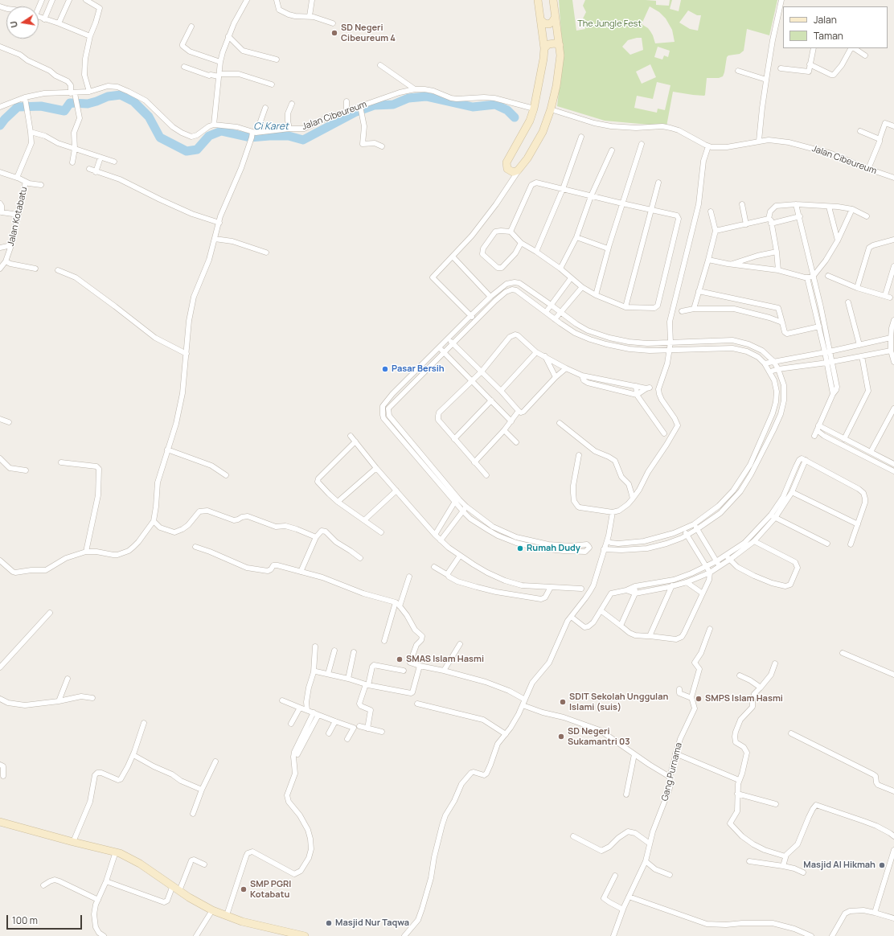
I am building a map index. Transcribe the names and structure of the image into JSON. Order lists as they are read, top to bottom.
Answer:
{
  "streets": {
    "street": ["Jalan Cibeureum", "Jalan Kotabatu", "Gang Purnama"]
  },
  "water": ["Ci Karet"],
  "parks": ["The Jungle Fest"],
  "places": [
    "SD Negeri Cibeureum 4",
    "Pasar Bersih",
    "Rumah Dudy",
    "SMAS Islam Hasmi",
    "SMPS Islam Hasmi",
    "SDIT Sekolah Unggulan Islami (suis)",
    "SD Negeri Sukamantri 03",
    "Masjid Al Hikmah",
    "SMP PGRI Kotabatu",
    "Masjid Nur Taqwa"
  ],
  "legend": ["Jalan", "Taman"],
  "scale_bar": "100 m",
  "north": "left"
}
